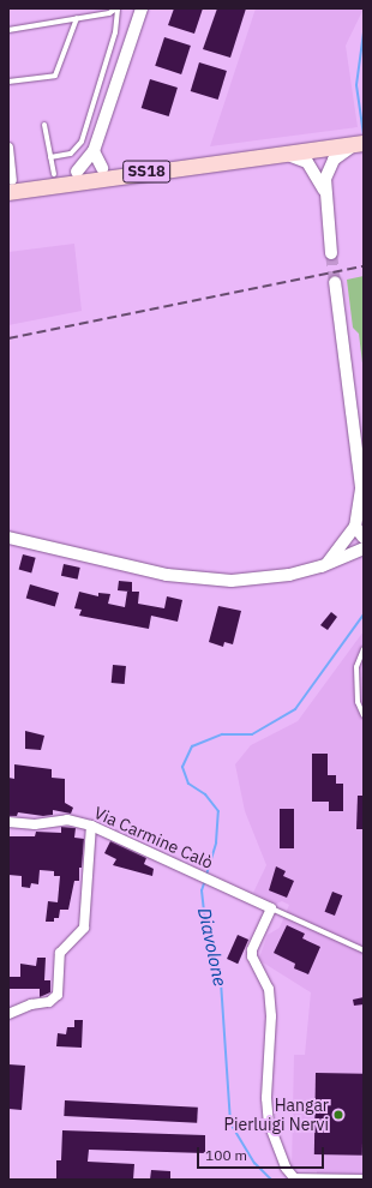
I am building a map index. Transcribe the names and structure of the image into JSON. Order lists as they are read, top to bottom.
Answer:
{
  "streets": {
    "main road": ["SS18"],
    "street": ["Via Carmine Calò"]
  },
  "water": ["Diavolone"],
  "places": ["Hangar Pierluigi Nervi"],
  "scale_bar": "100 m"
}
